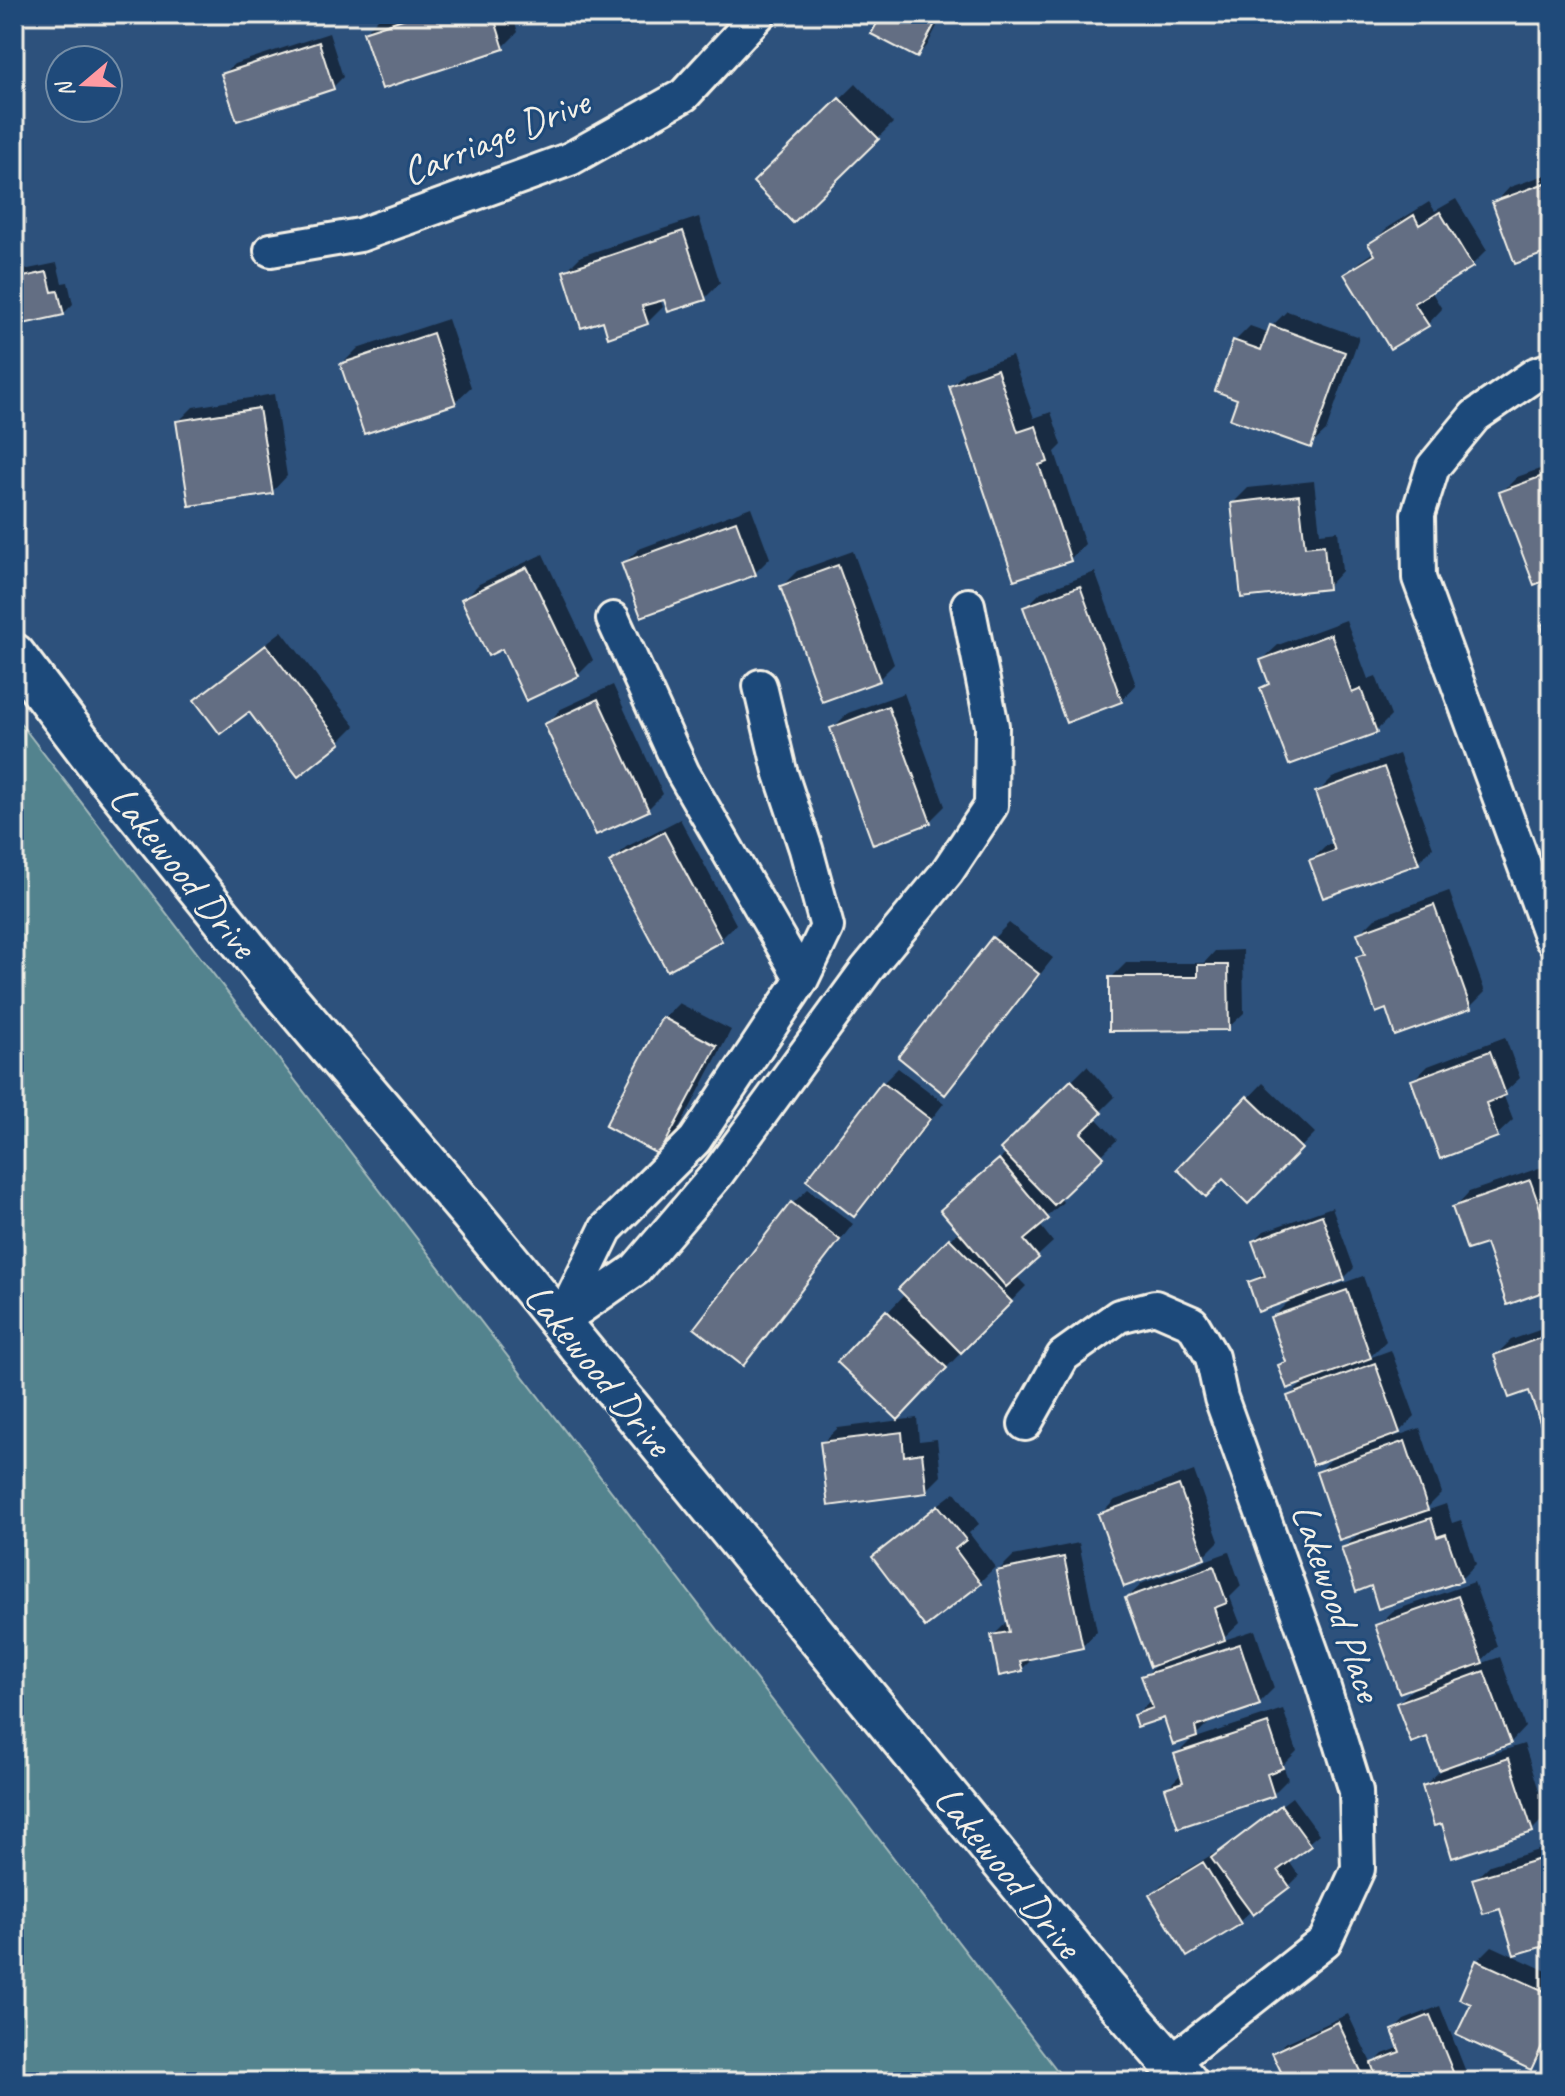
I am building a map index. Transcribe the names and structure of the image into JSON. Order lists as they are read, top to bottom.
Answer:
{
  "streets": {
    "street": ["Carriage Drive", "Lakewood Drive", "Lakewood Place"]
  },
  "crossings": [
    ["Lakewood Drive", "Lakewood Place"]
  ],
  "north": "left"
}
